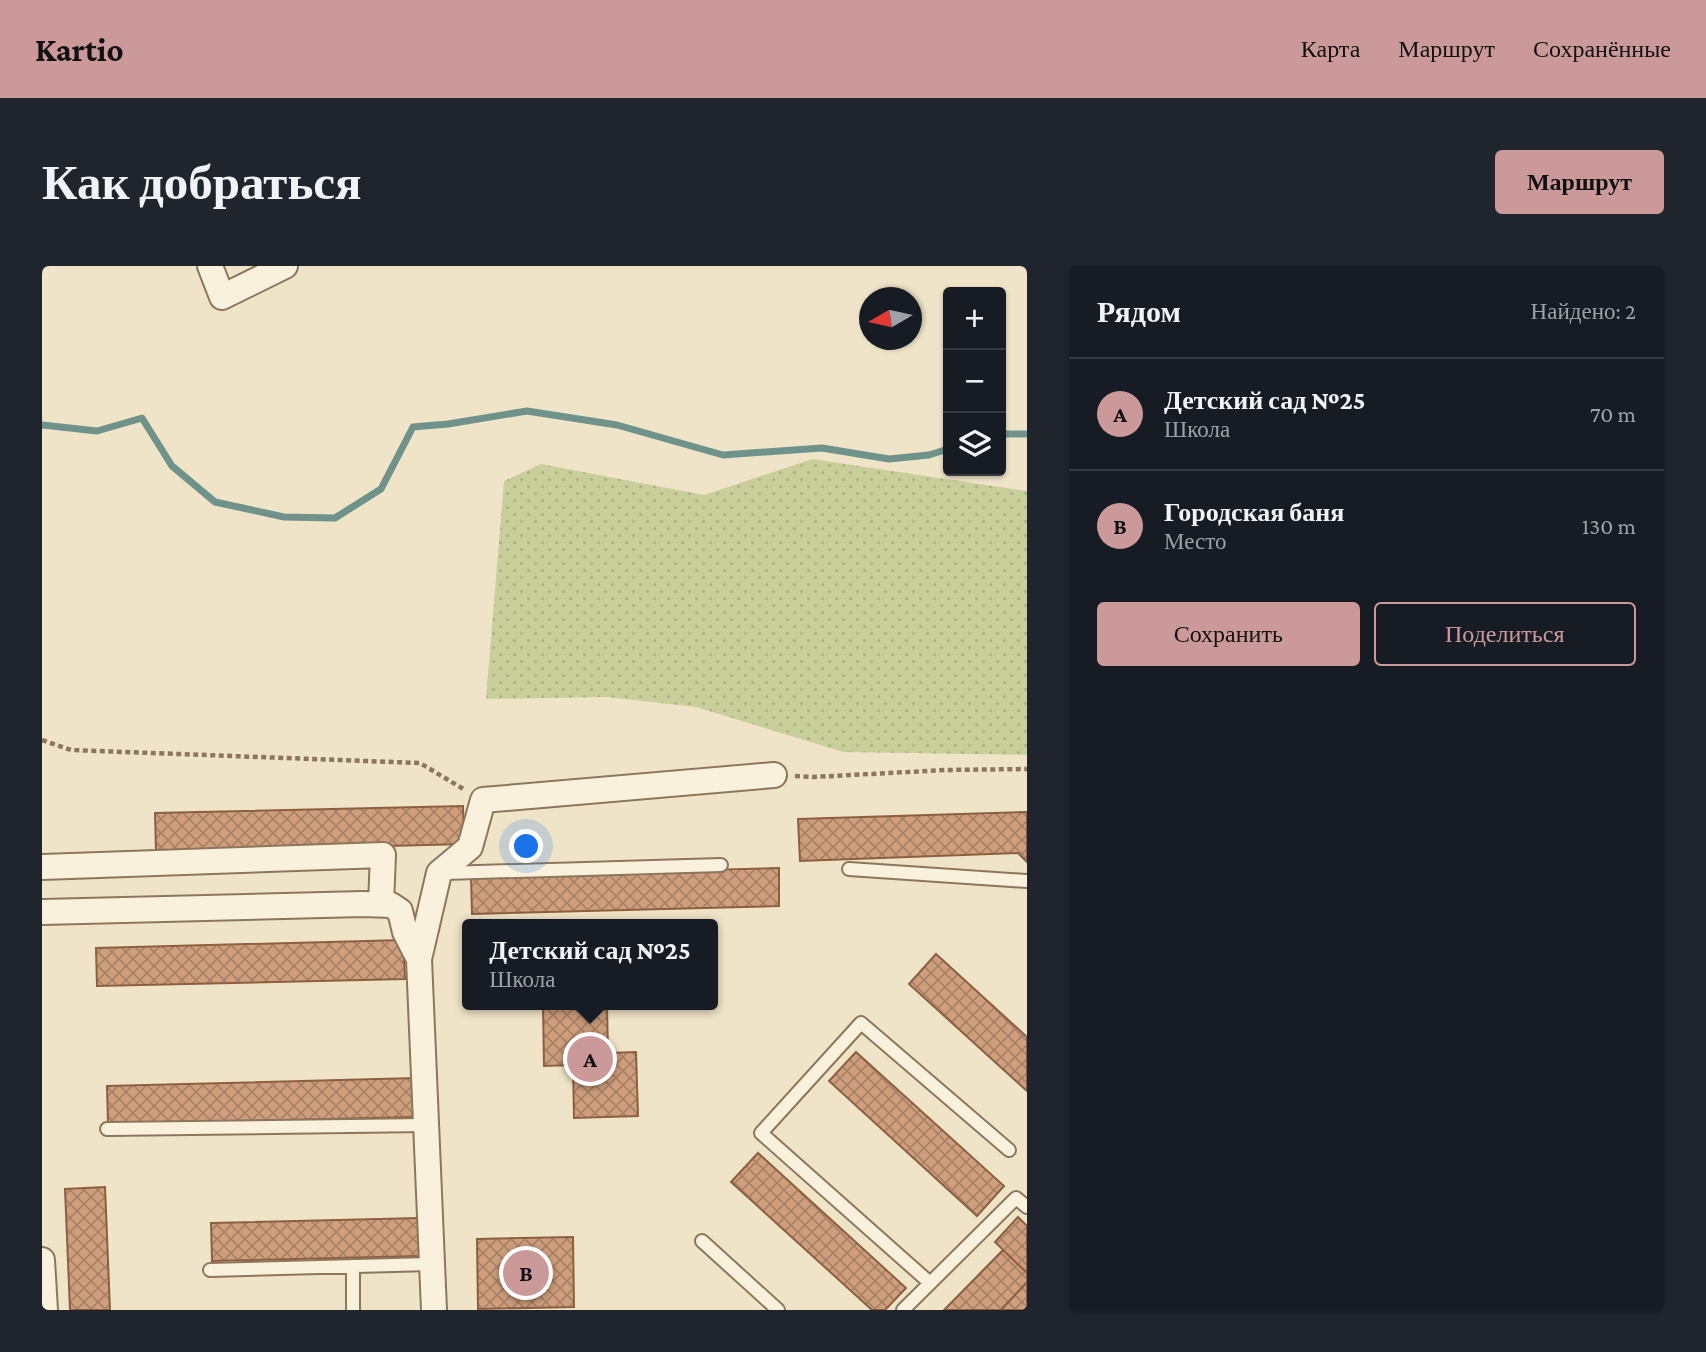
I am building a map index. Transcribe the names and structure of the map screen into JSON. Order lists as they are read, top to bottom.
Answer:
{
  "north": "left",
  "page": {
    "header": "Kartio",
    "nav": ["Карта", "Маршрут", "Сохранённые"],
    "buttons": [
      "Маршрут",
      ["Сохранить", "Поделиться"]
    ],
    "title": "Как добраться",
    "heading": ["Рядом", "Найдено: 2"],
    "map_buttons": ["+", "−"],
    "list": [
      {
        "mark": "A",
        "name": "Детский сад №25",
        "note": "Школа",
        "value": "70 m"
      },
      {
        "mark": "B",
        "name": "Городская баня",
        "note": "Место",
        "value": "130 m"
      }
    ],
    "popup": ["Детский сад №25", "Школа"],
    "pins": ["A", "B"]
  }
}
